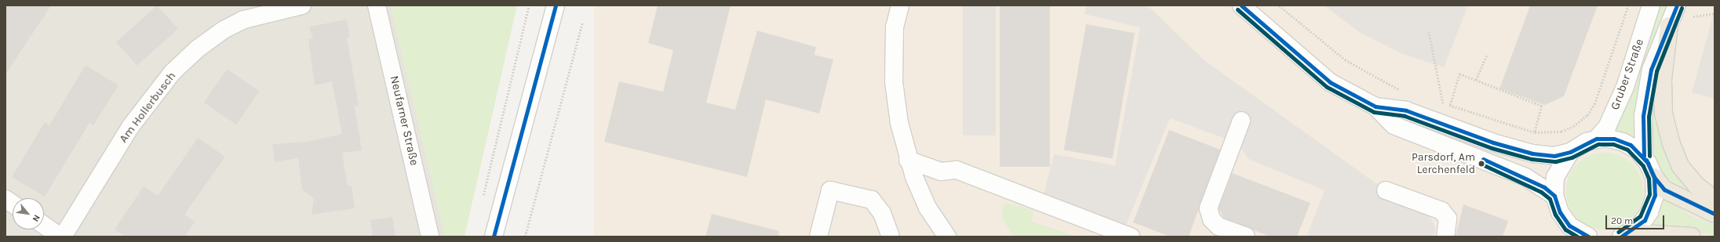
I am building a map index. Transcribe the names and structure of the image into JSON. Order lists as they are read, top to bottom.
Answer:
{
  "streets": {
    "street": ["Gruber Straße", "Am Hollerbusch", "Neufarner Straße"]
  },
  "places": ["Parsdorf, Am Lerchenfeld"],
  "scale_bar": "20 m",
  "north": "bottom right"
}
